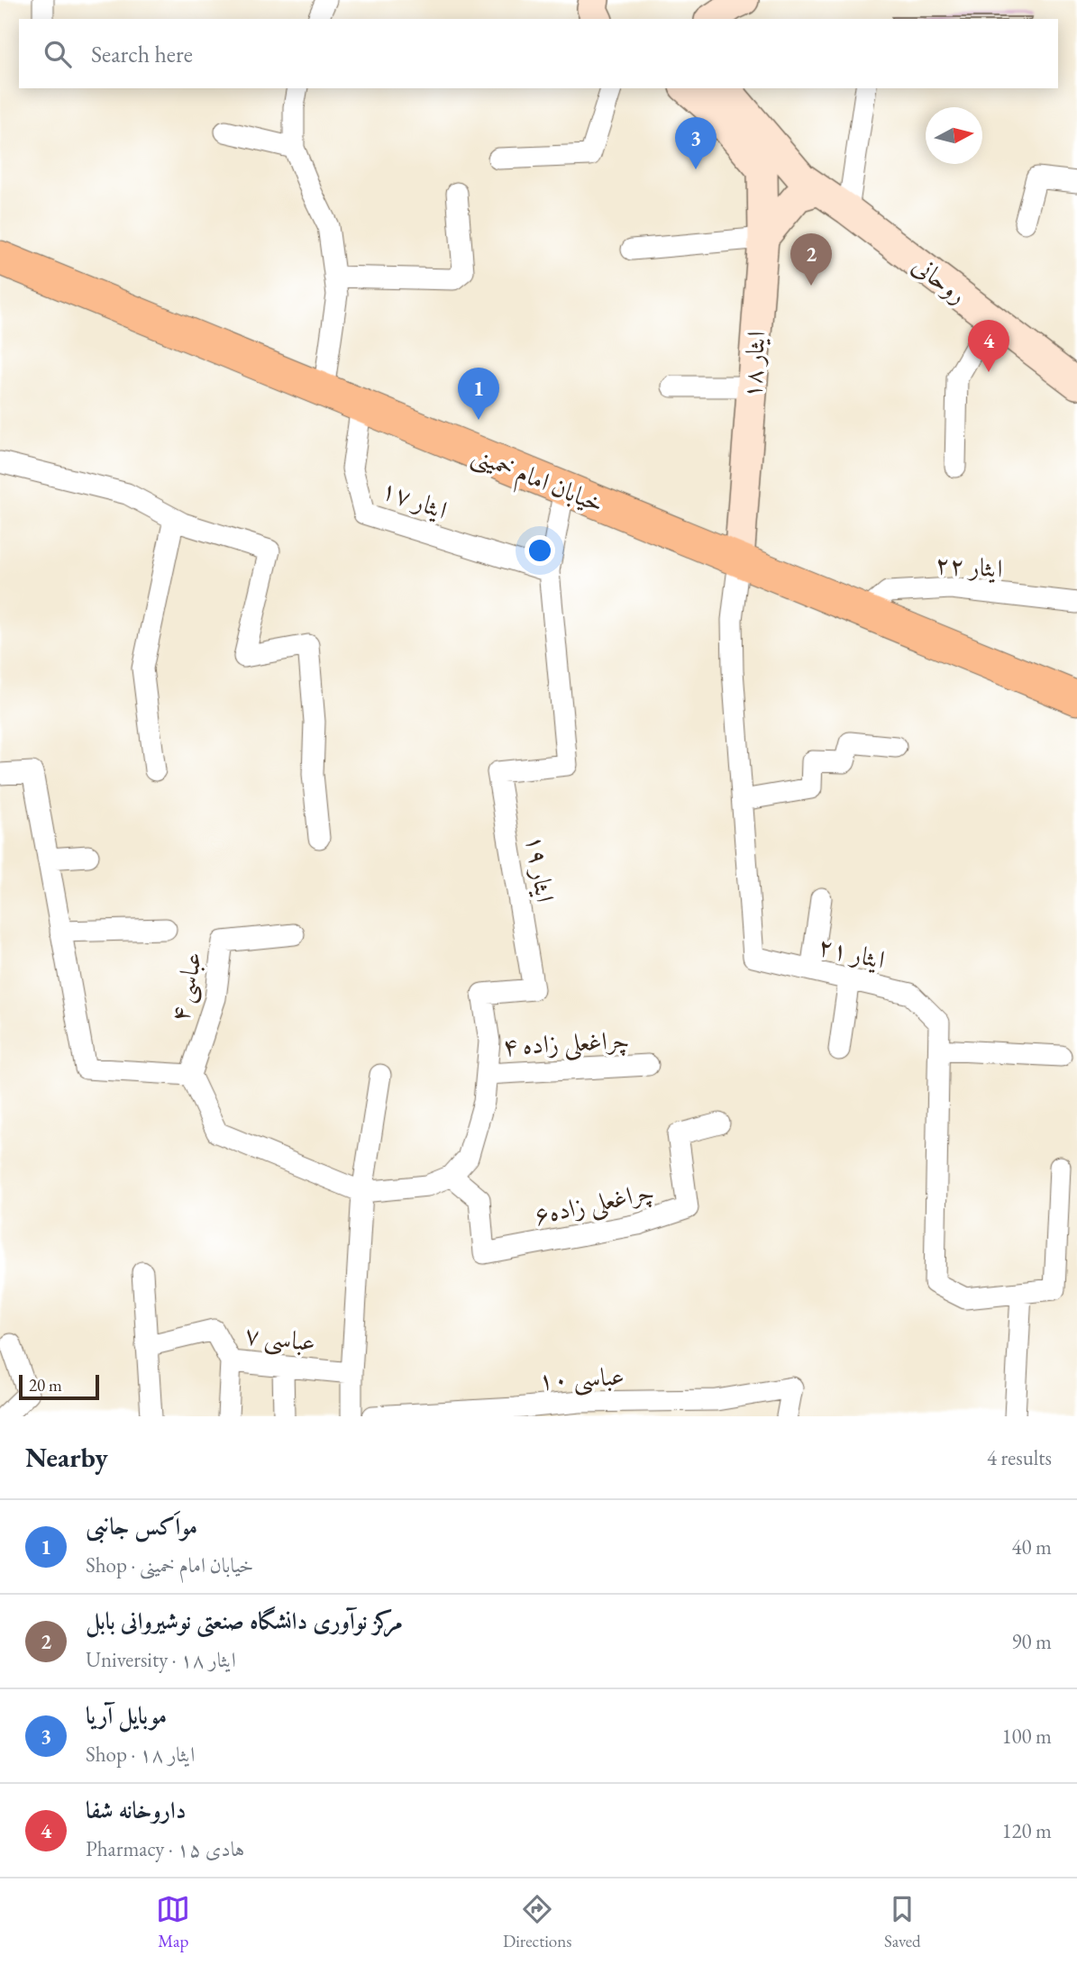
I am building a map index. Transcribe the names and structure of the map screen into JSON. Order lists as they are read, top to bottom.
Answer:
{
  "streets": {
    "main road": ["روحانی", "ایثار ۱۸", "خیابان امام خمینی"],
    "street": [
      "ایثار ۱۷",
      "ایثار ۲۲",
      "ایثار ١٩",
      "ایثار ۲۱",
      "عباسی ۴",
      "چراغعلی زاده ۴",
      "چراغعلی زاده۶",
      "عباسی ۷",
      "عباسی ۱۰"
    ]
  },
  "crossings": [
    ["ایثار ۱۸", "خیابان امام خمینی"],
    ["ایثار ۱۸", "ایثار ۲۱"],
    ["خیابان امام خمینی", "ایثار ۱۷"],
    ["خیابان امام خمینی", "ایثار ۲۲"],
    ["خیابان امام خمینی", "ایثار ١٩"],
    ["خیابان امام خمینی", "ایثار ۲۱"],
    ["ایثار ۱۷", "ایثار ١٩"],
    ["ایثار ١٩", "چراغعلی زاده ۴"],
    ["ایثار ١٩", "چراغعلی زاده۶"]
  ],
  "scale_bar": "20 m",
  "north": "right",
  "page": {
    "search": "Search here",
    "pins": [
      "3",
      "2",
      "4",
      "1"
    ],
    "scale": "20 m",
    "heading": ["Nearby", "4 results"],
    "list": [
      {
        "mark": "1",
        "name": "مواَکس جانبی",
        "note": "Shop · خیابان امام خمینی",
        "value": "40 m"
      },
      {
        "mark": "2",
        "name": "مرکز نوآوری دانشگاه صنعتی نوشیروانی بابل",
        "note": "University · ایثار ۱۸",
        "value": "90 m"
      },
      {
        "mark": "3",
        "name": "موبایل آریا",
        "note": "Shop · ایثار ۱۸",
        "value": "100 m"
      },
      {
        "mark": "4",
        "name": "داروخانه شفا",
        "note": "Pharmacy · هادی ۱۵",
        "value": "120 m"
      }
    ],
    "nav": ["Map", "Directions", "Saved"]
  }
}
